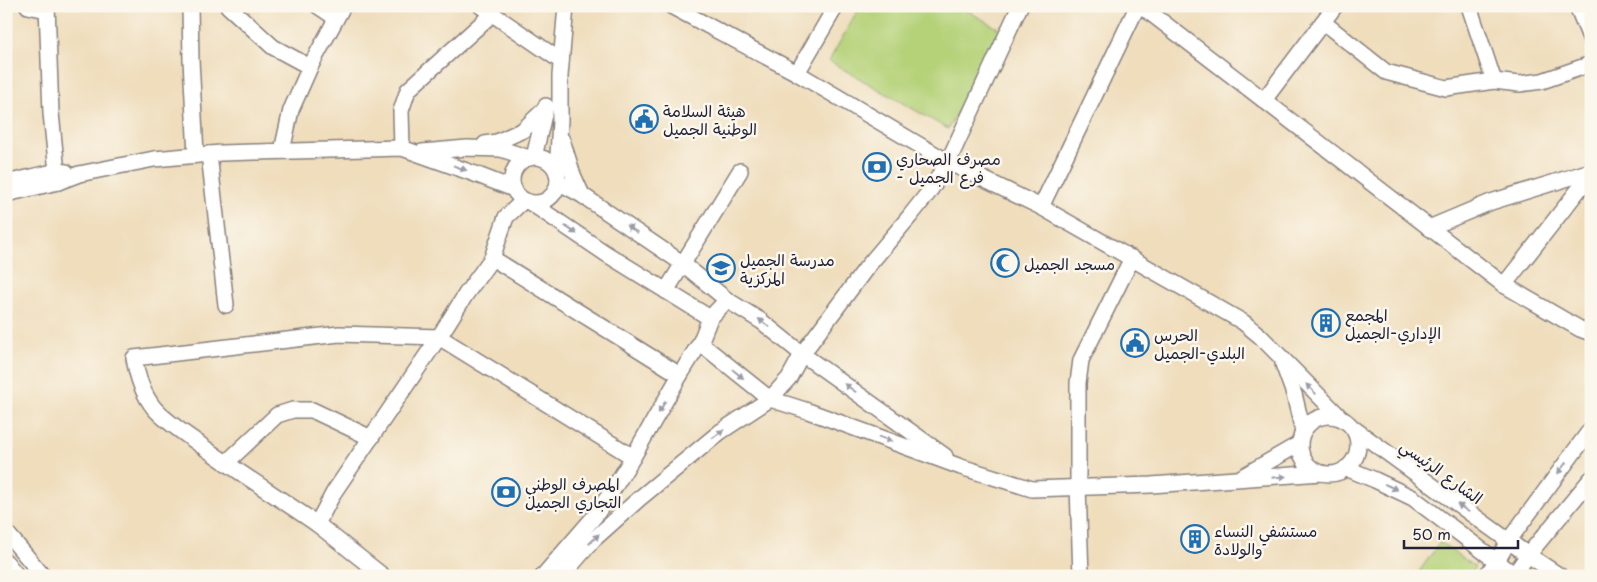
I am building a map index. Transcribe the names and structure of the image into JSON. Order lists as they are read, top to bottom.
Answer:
{
  "streets": {
    "street": ["الشارع الرئيسي"]
  },
  "places": {
    "public building": ["هيئة السلامة الوطنية الجميل", "الحرس البلدي-الجميل"],
    "bank": ["مصرف الصحاري - فرع الجميل", "المصرف الوطني التجاري الجميل"],
    "mosque": ["مسجد الجميل"],
    "school or university": ["مدرسة الجميل المركزية"],
    "building": ["المجمع الإداري-الجميل", "مستشفي النساء والولادة"]
  },
  "scale_bar": "50 m"
}
